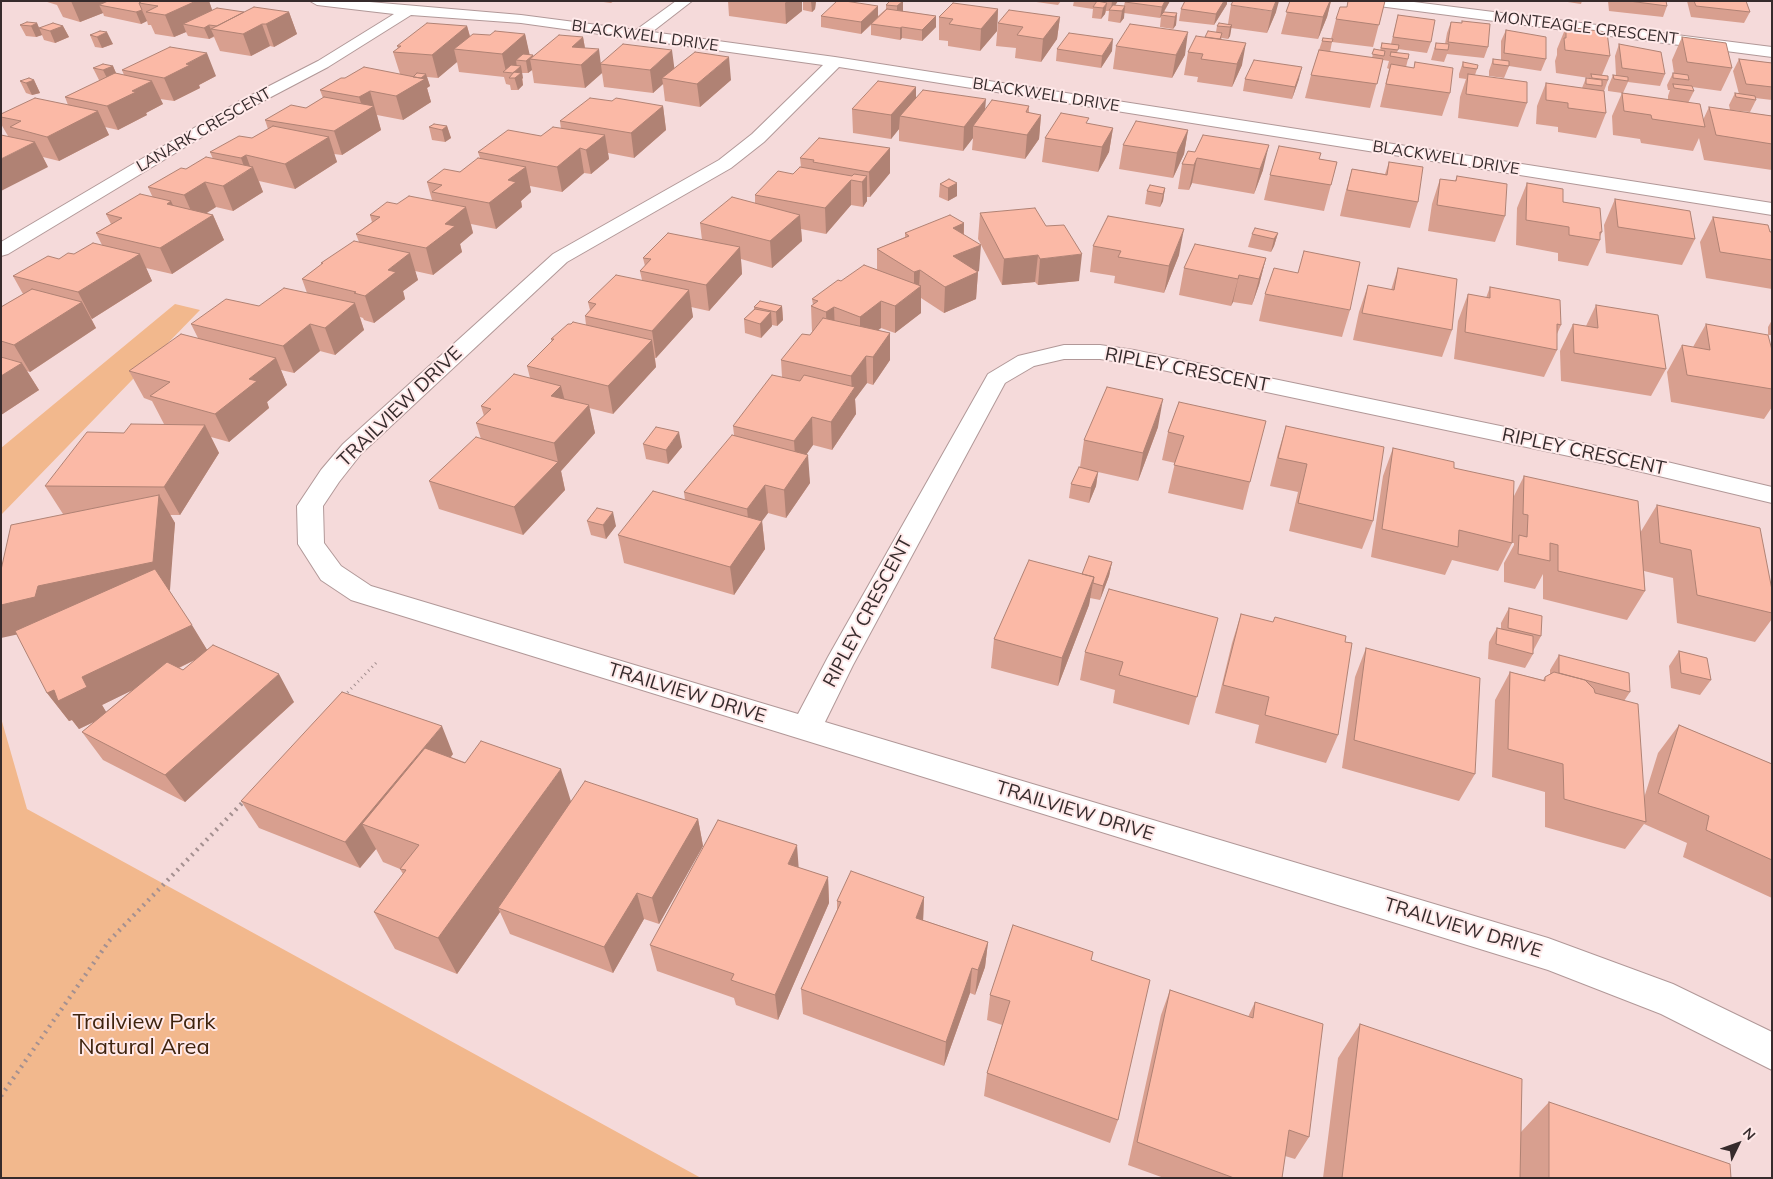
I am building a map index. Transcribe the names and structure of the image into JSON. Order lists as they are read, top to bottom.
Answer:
{
  "streets": {
    "street": [
      "MONTEAGLE CRESCENT",
      "BLACKWELL DRIVE",
      "LANARK CRESCENT",
      "RIPLEY CRESCENT",
      "TRAILVIEW DRIVE"
    ]
  },
  "crossings": [
    ["BLACKWELL DRIVE", "LANARK CRESCENT"],
    ["BLACKWELL DRIVE", "TRAILVIEW DRIVE"],
    ["RIPLEY CRESCENT", "TRAILVIEW DRIVE"]
  ],
  "parks": ["Trailview Park Natural Area"],
  "north": "top right"
}
